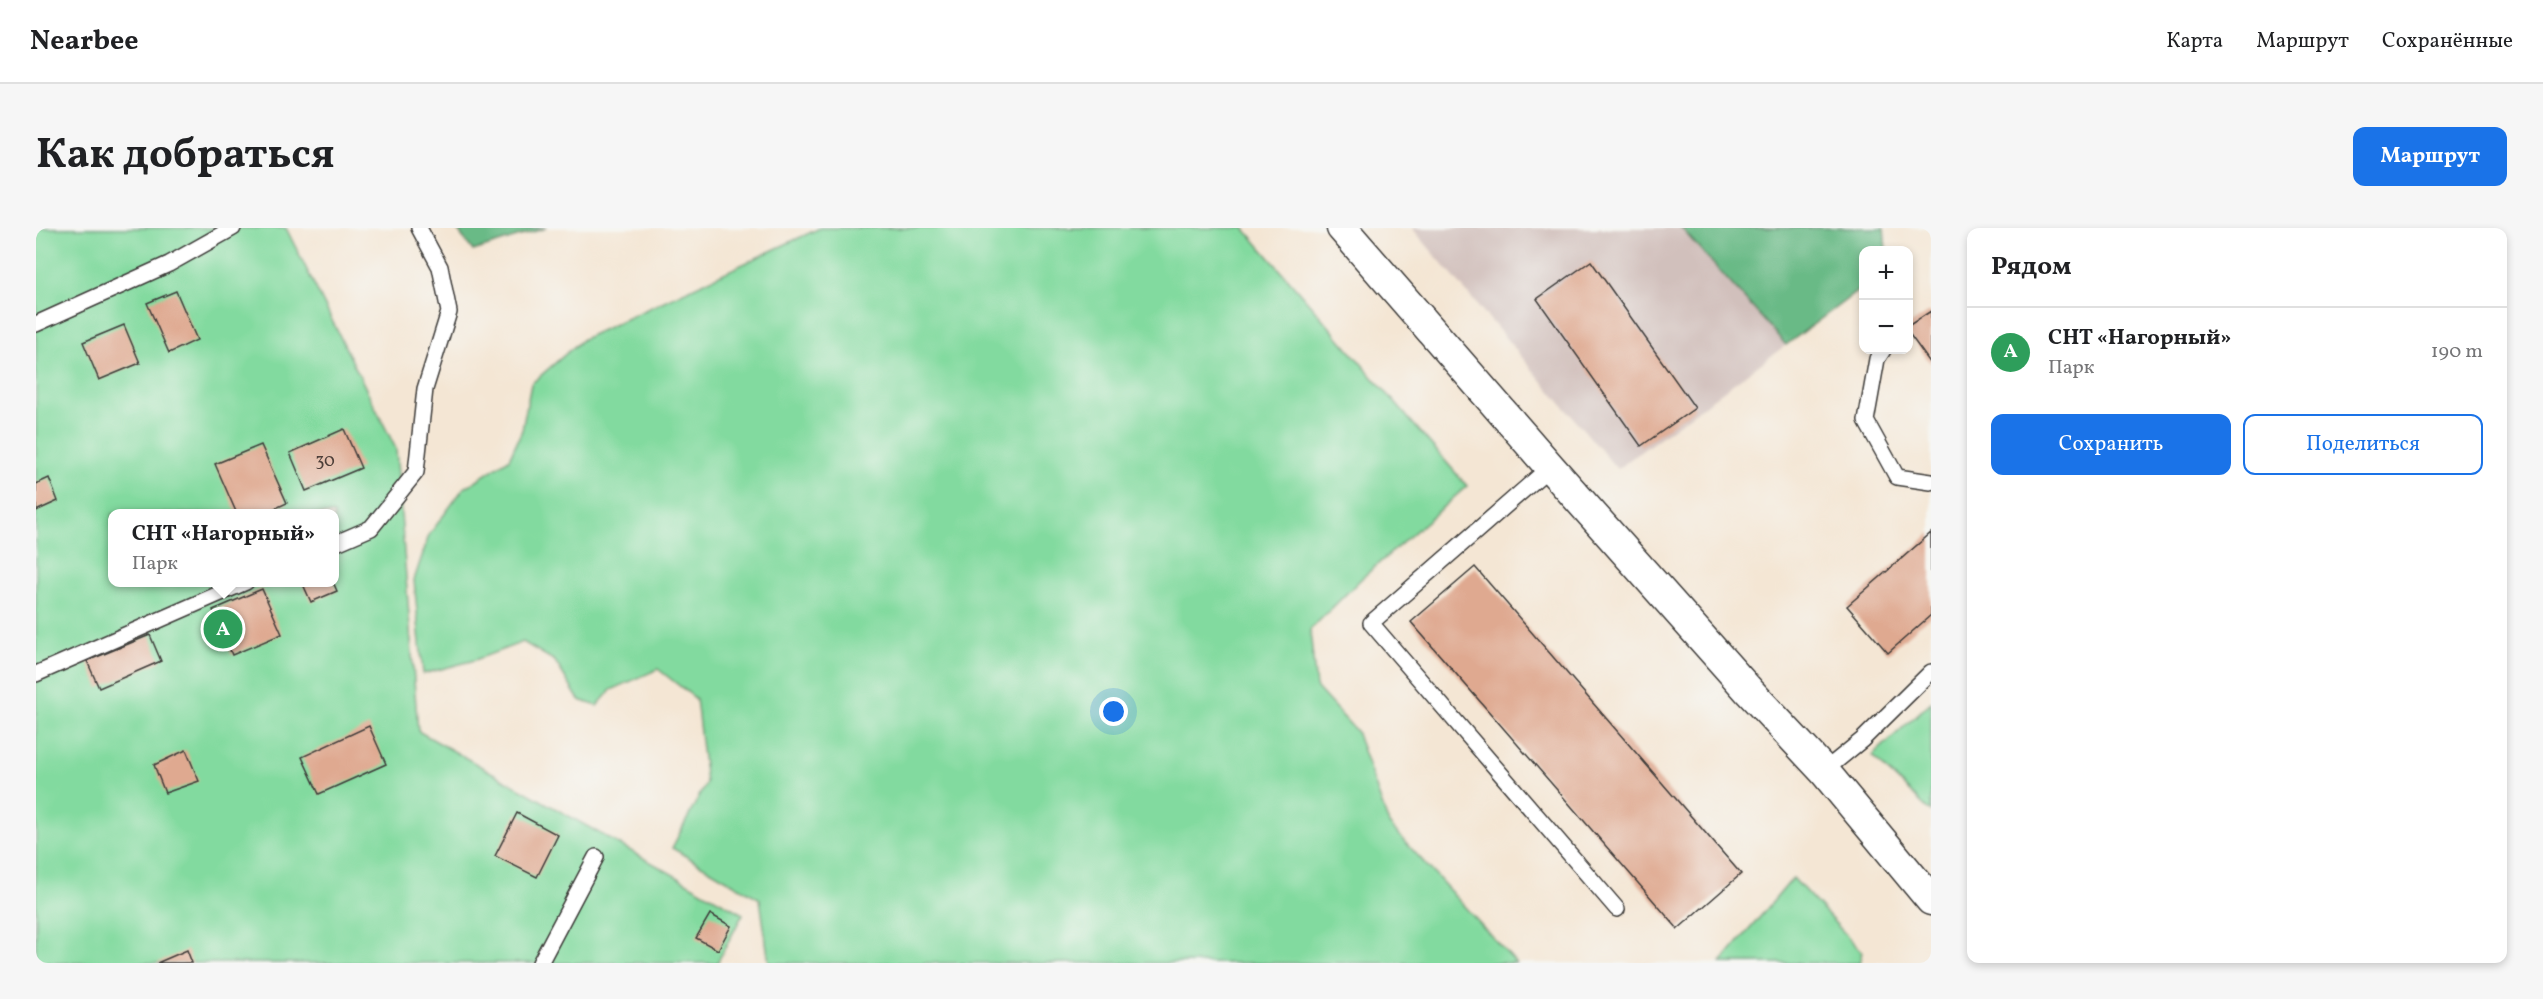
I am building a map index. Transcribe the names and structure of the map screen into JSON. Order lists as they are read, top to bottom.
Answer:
{
  "house_numbers": ["30"],
  "page": {
    "header": "Nearbee",
    "nav": ["Карта", "Маршрут", "Сохранённые"],
    "title": "Как добраться",
    "buttons": [
      "Маршрут",
      ["Сохранить", "Поделиться"]
    ],
    "heading": "Рядом",
    "map_buttons": ["+", "−"],
    "list": [
      {
        "mark": "A",
        "name": "СНТ «Нагорный»",
        "note": "Парк",
        "value": "190 m"
      }
    ],
    "popup": ["СНТ «Нагорный»", "Парк"],
    "pins": "A"
  }
}
